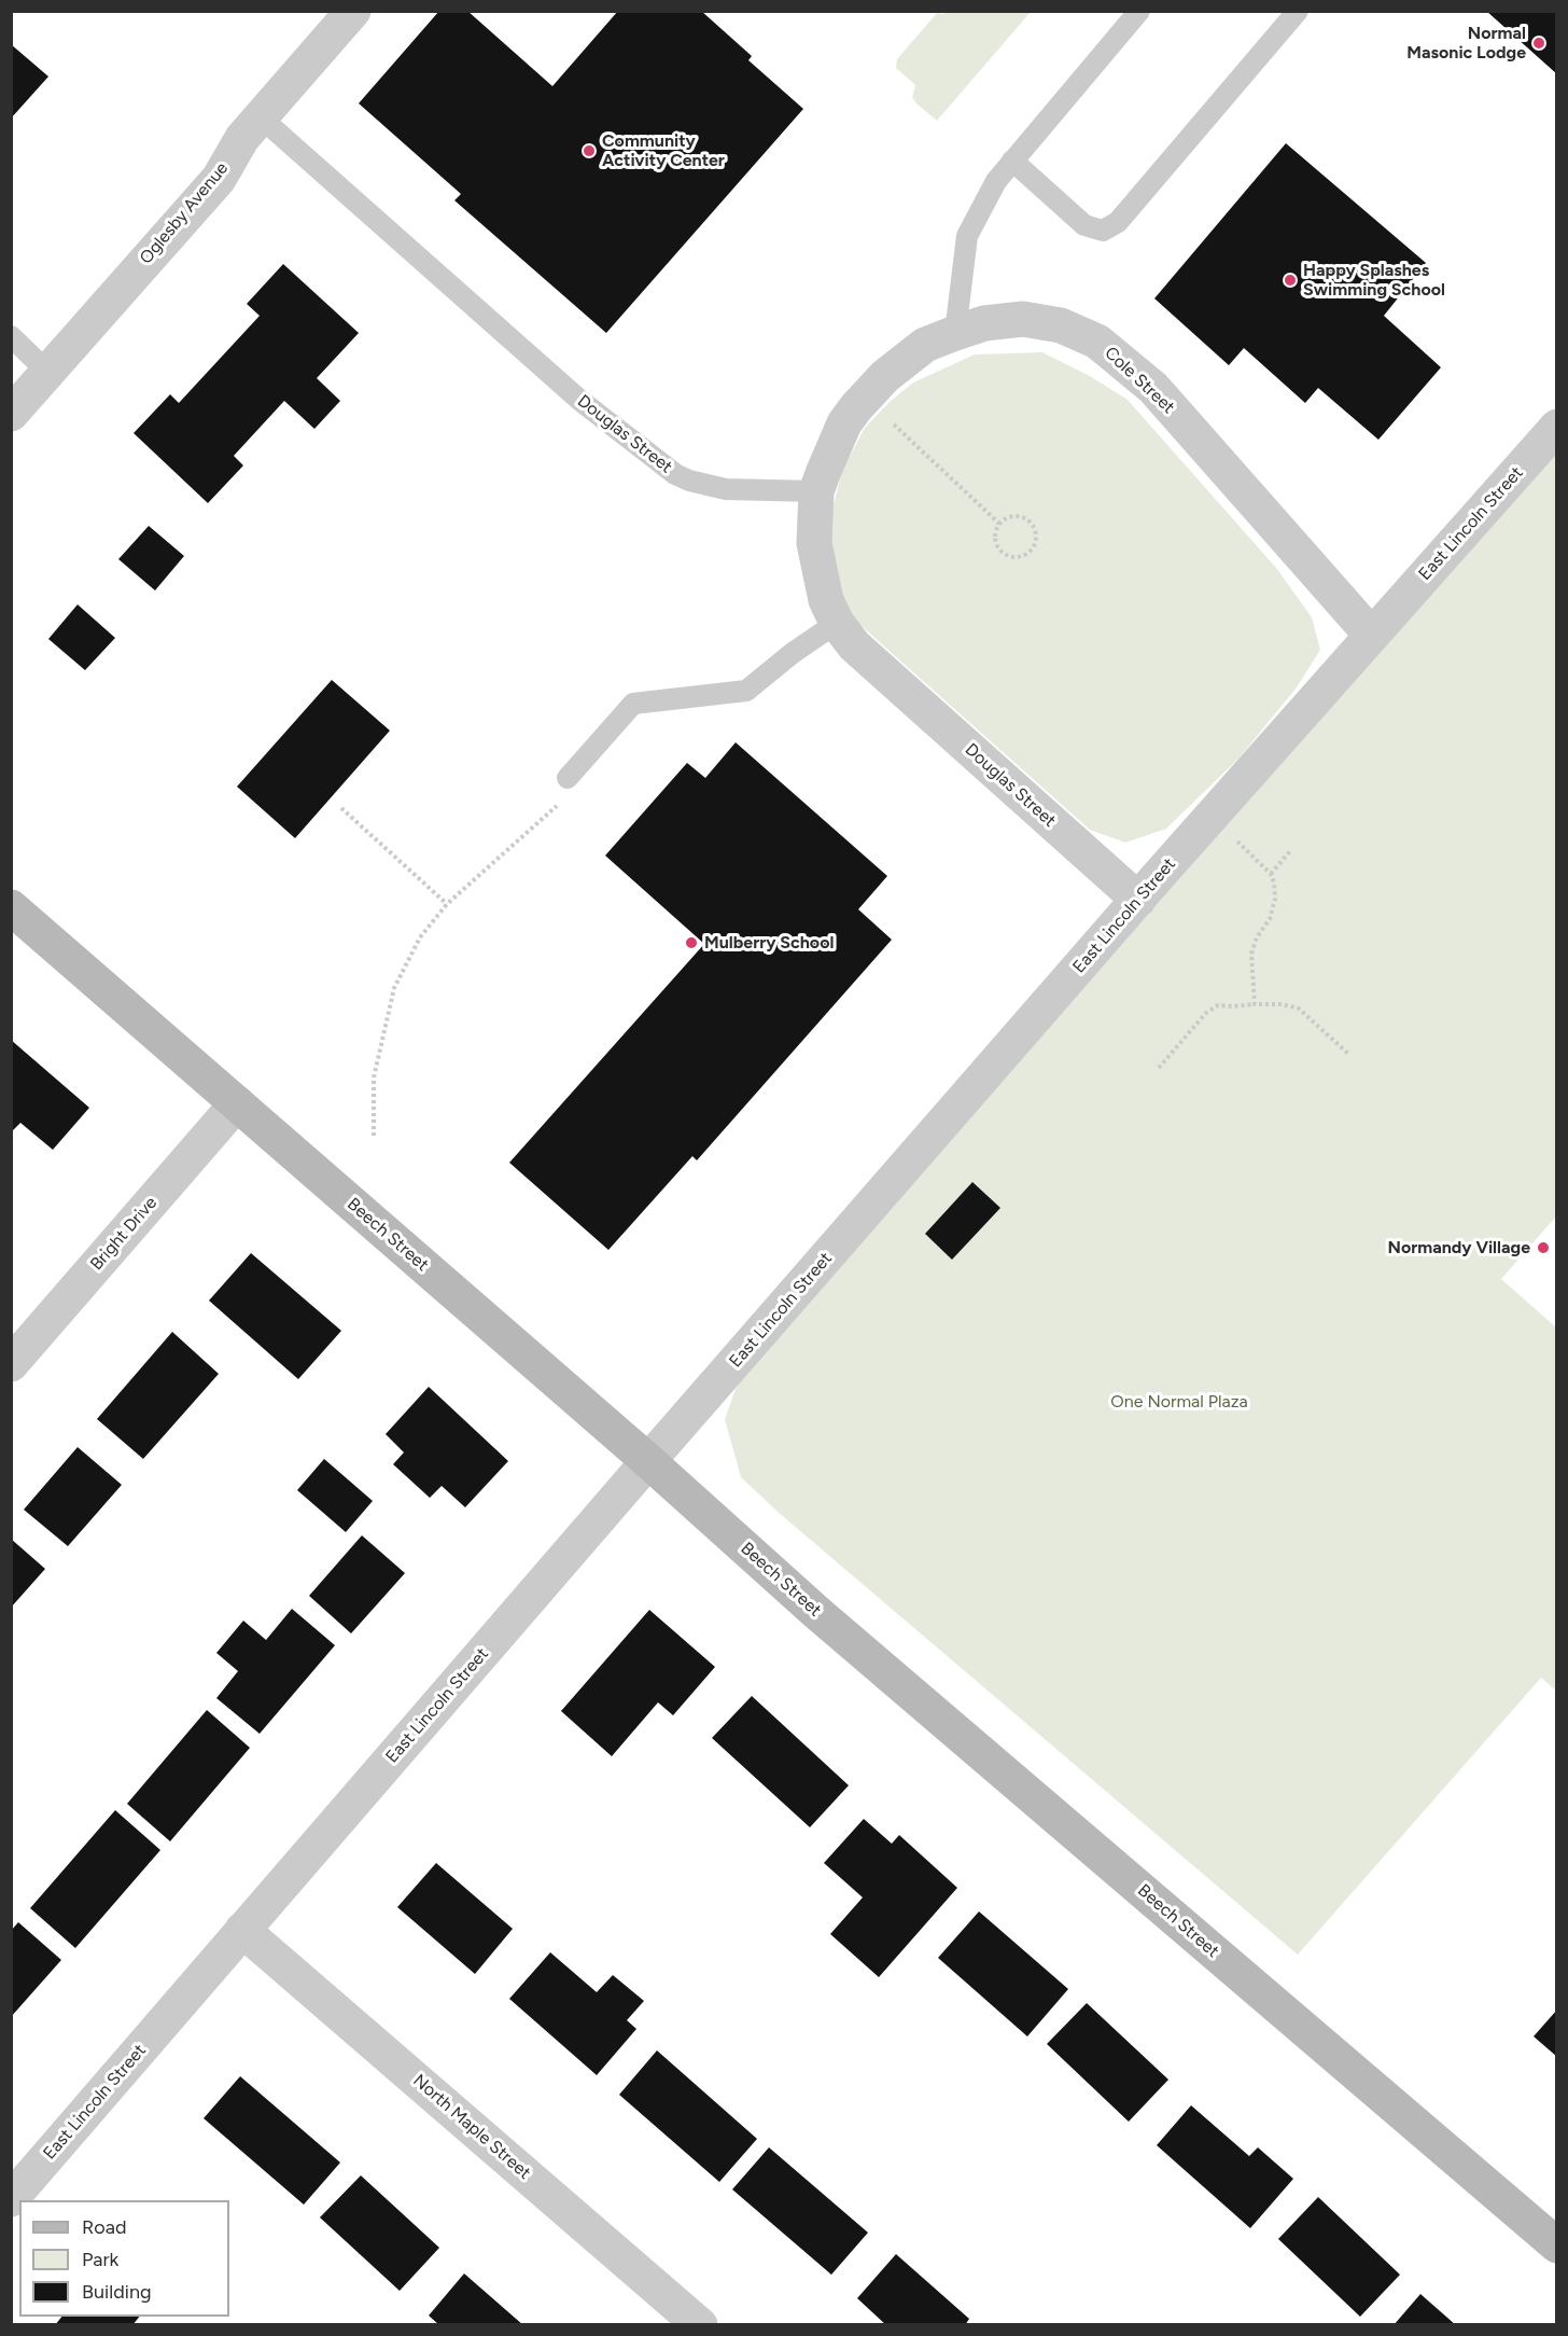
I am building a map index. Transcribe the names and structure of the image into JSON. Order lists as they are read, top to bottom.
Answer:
{
  "streets": {
    "main road": ["Beech Street"],
    "street": [
      "Oglesby Avenue",
      "Cole Street",
      "Douglas Street",
      "East Lincoln Street",
      "Bright Drive",
      "North Maple Street"
    ]
  },
  "crossings": [
    ["Oglesby Avenue", "Douglas Street"],
    ["Cole Street", "Douglas Street"],
    ["Cole Street", "East Lincoln Street"],
    ["Douglas Street", "East Lincoln Street"],
    ["East Lincoln Street", "Beech Street"],
    ["East Lincoln Street", "North Maple Street"],
    ["Bright Drive", "Beech Street"]
  ],
  "parks": ["One Normal Plaza"],
  "places": [
    "Normal Masonic Lodge",
    "Community Activity Center",
    "Happy Splashes Swimming School",
    "Mulberry School",
    "Normandy Village"
  ],
  "legend": ["Road", "Park", "Building"]
}
